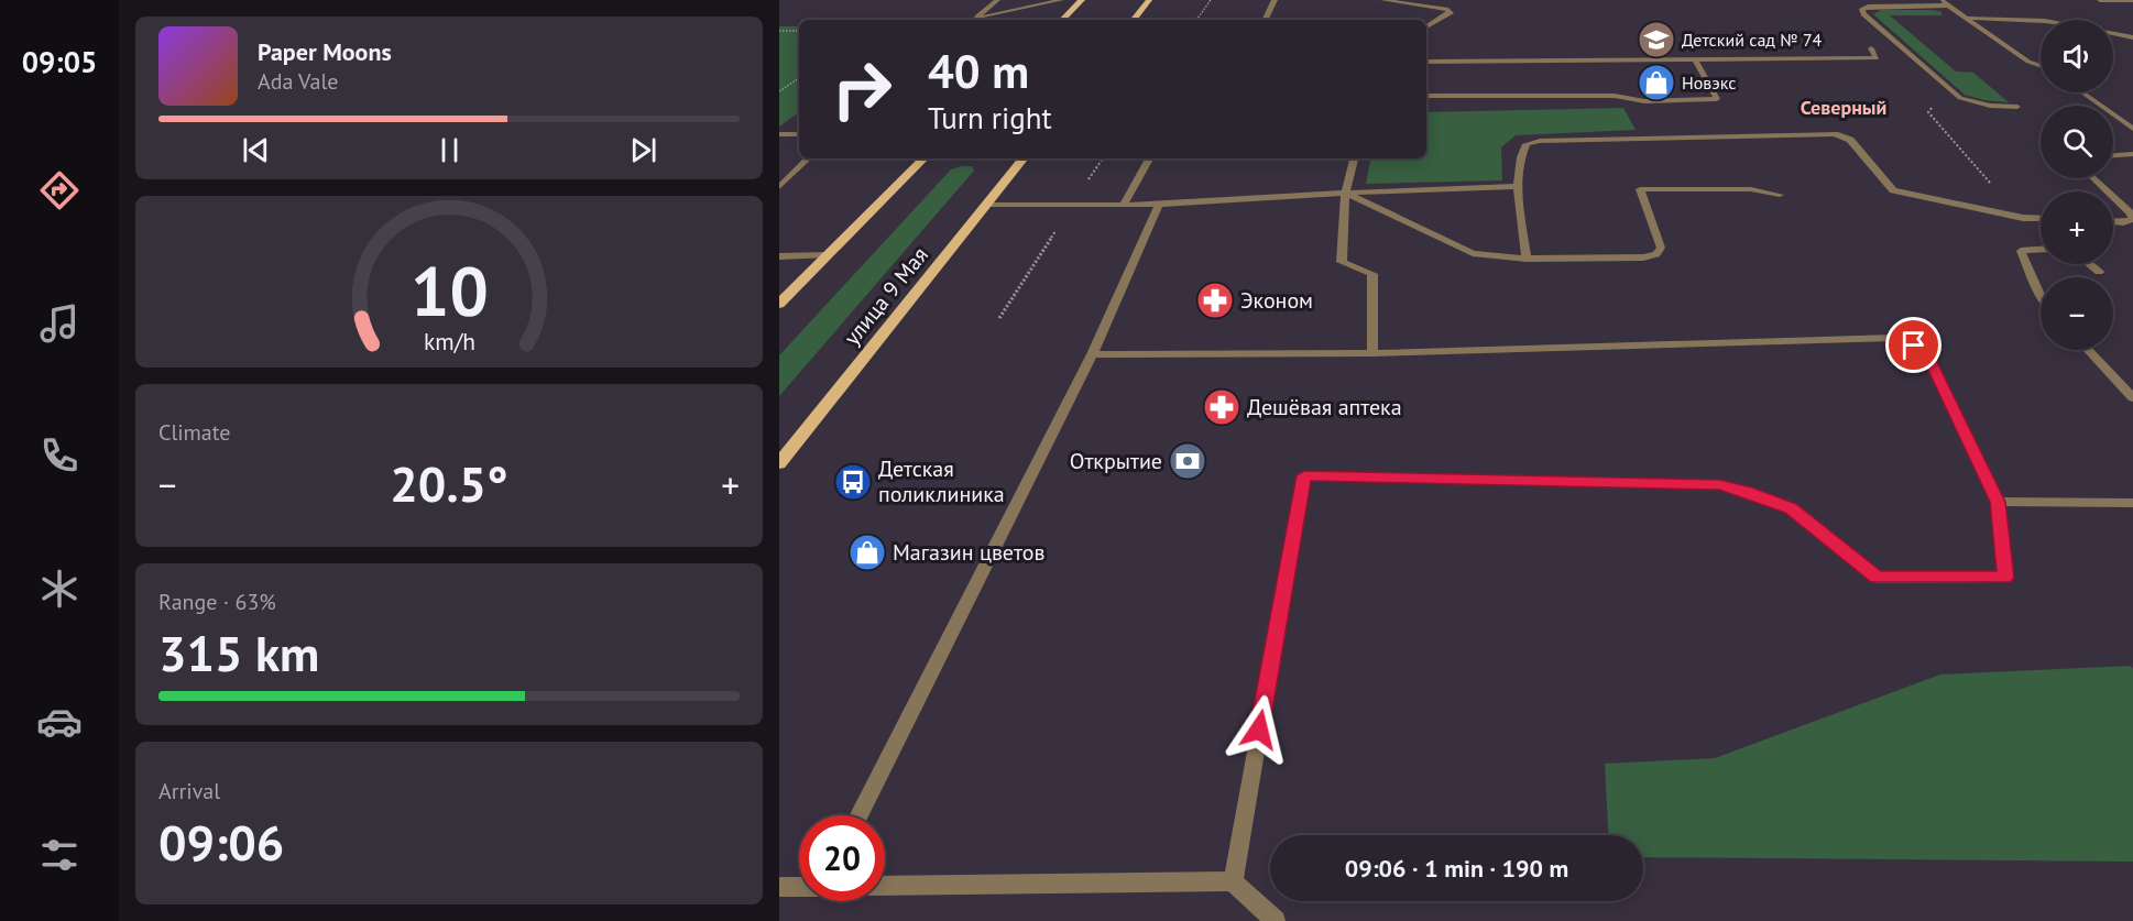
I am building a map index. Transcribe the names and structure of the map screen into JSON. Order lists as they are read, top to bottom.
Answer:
{
  "streets": {
    "main road": ["улица 9 Мая"]
  },
  "districts": ["Северный"],
  "places": {
    "school or university": ["Детский сад № 74"],
    "shop": ["Новэкс", "Магазин цветов"],
    "pharmacy": ["Эконом", "Дешёвая аптека"],
    "bank": ["Открытие"],
    "bus stop": ["Детская поликлиника"]
  },
  "page": {
    "tabs": "09:05",
    "map_buttons": ["+", "−"],
    "turn": ["40 m", "Turn right"],
    "song": ["Paper Moons", "Ada Vale"],
    "tile": [
      "Climate",
      ["Range · 63%", "315 km"],
      ["Arrival", "09:06"]
    ],
    "heat": ["−", "20.5°", "+"],
    "limit": "20",
    "trip": "09:06 · 1 min · 190 m",
    "gauge": ["10", "km/h"]
  }
}
